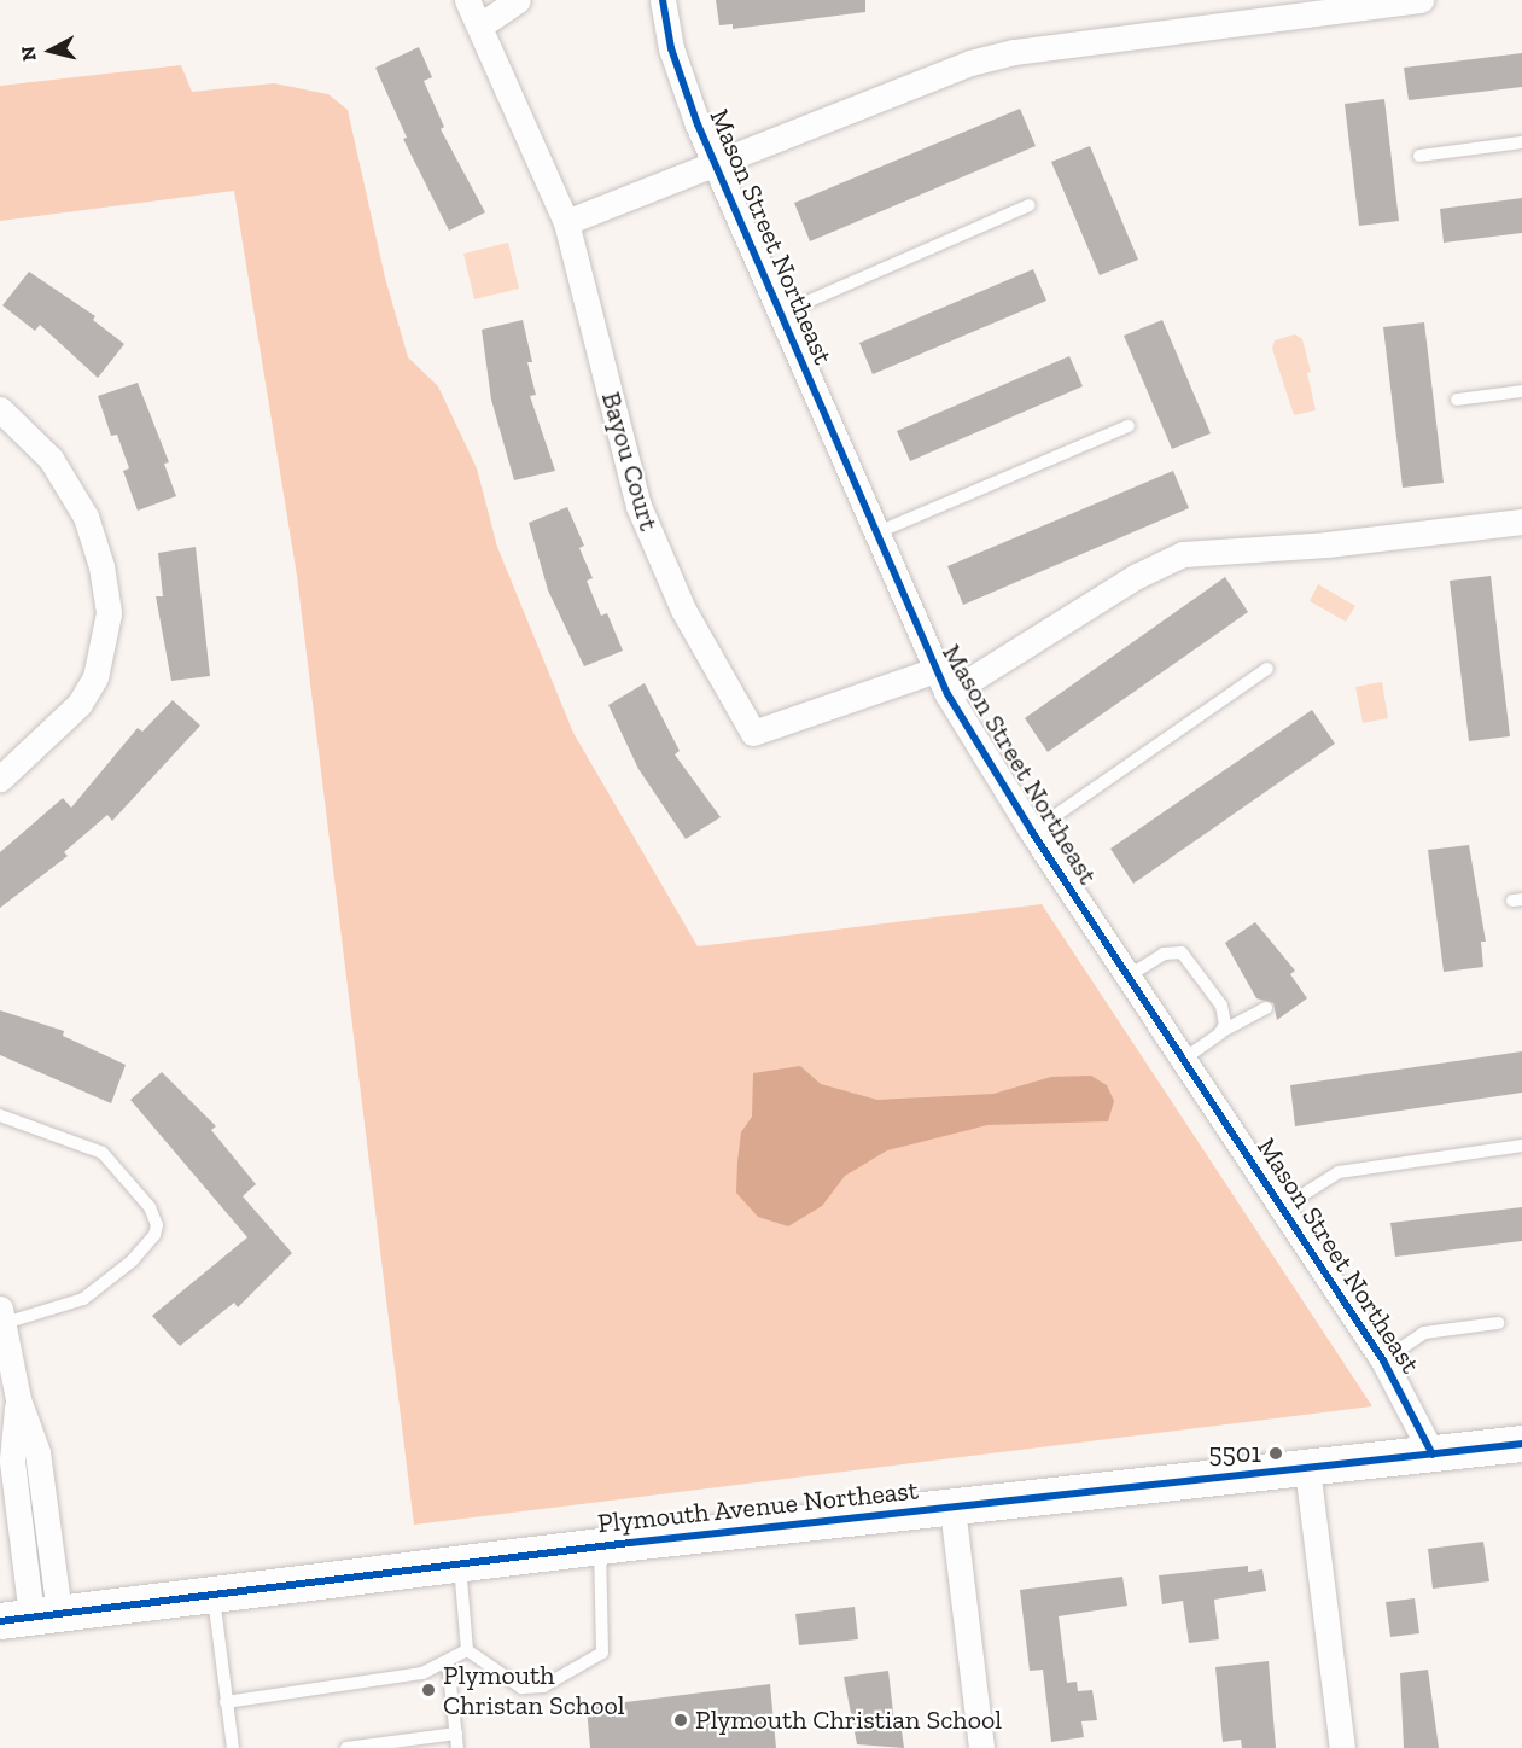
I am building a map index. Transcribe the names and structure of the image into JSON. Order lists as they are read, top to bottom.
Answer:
{
  "streets": {
    "main road": ["Plymouth Avenue Northeast"],
    "street": ["Mason Street Northeast", "Bayou Court"]
  },
  "crossings": [
    ["Mason Street Northeast", "Bayou Court"],
    ["Mason Street Northeast", "Plymouth Avenue Northeast"]
  ],
  "places": ["5501", "Plymouth Christan School", "Plymouth Christian School"],
  "north": "left"
}
